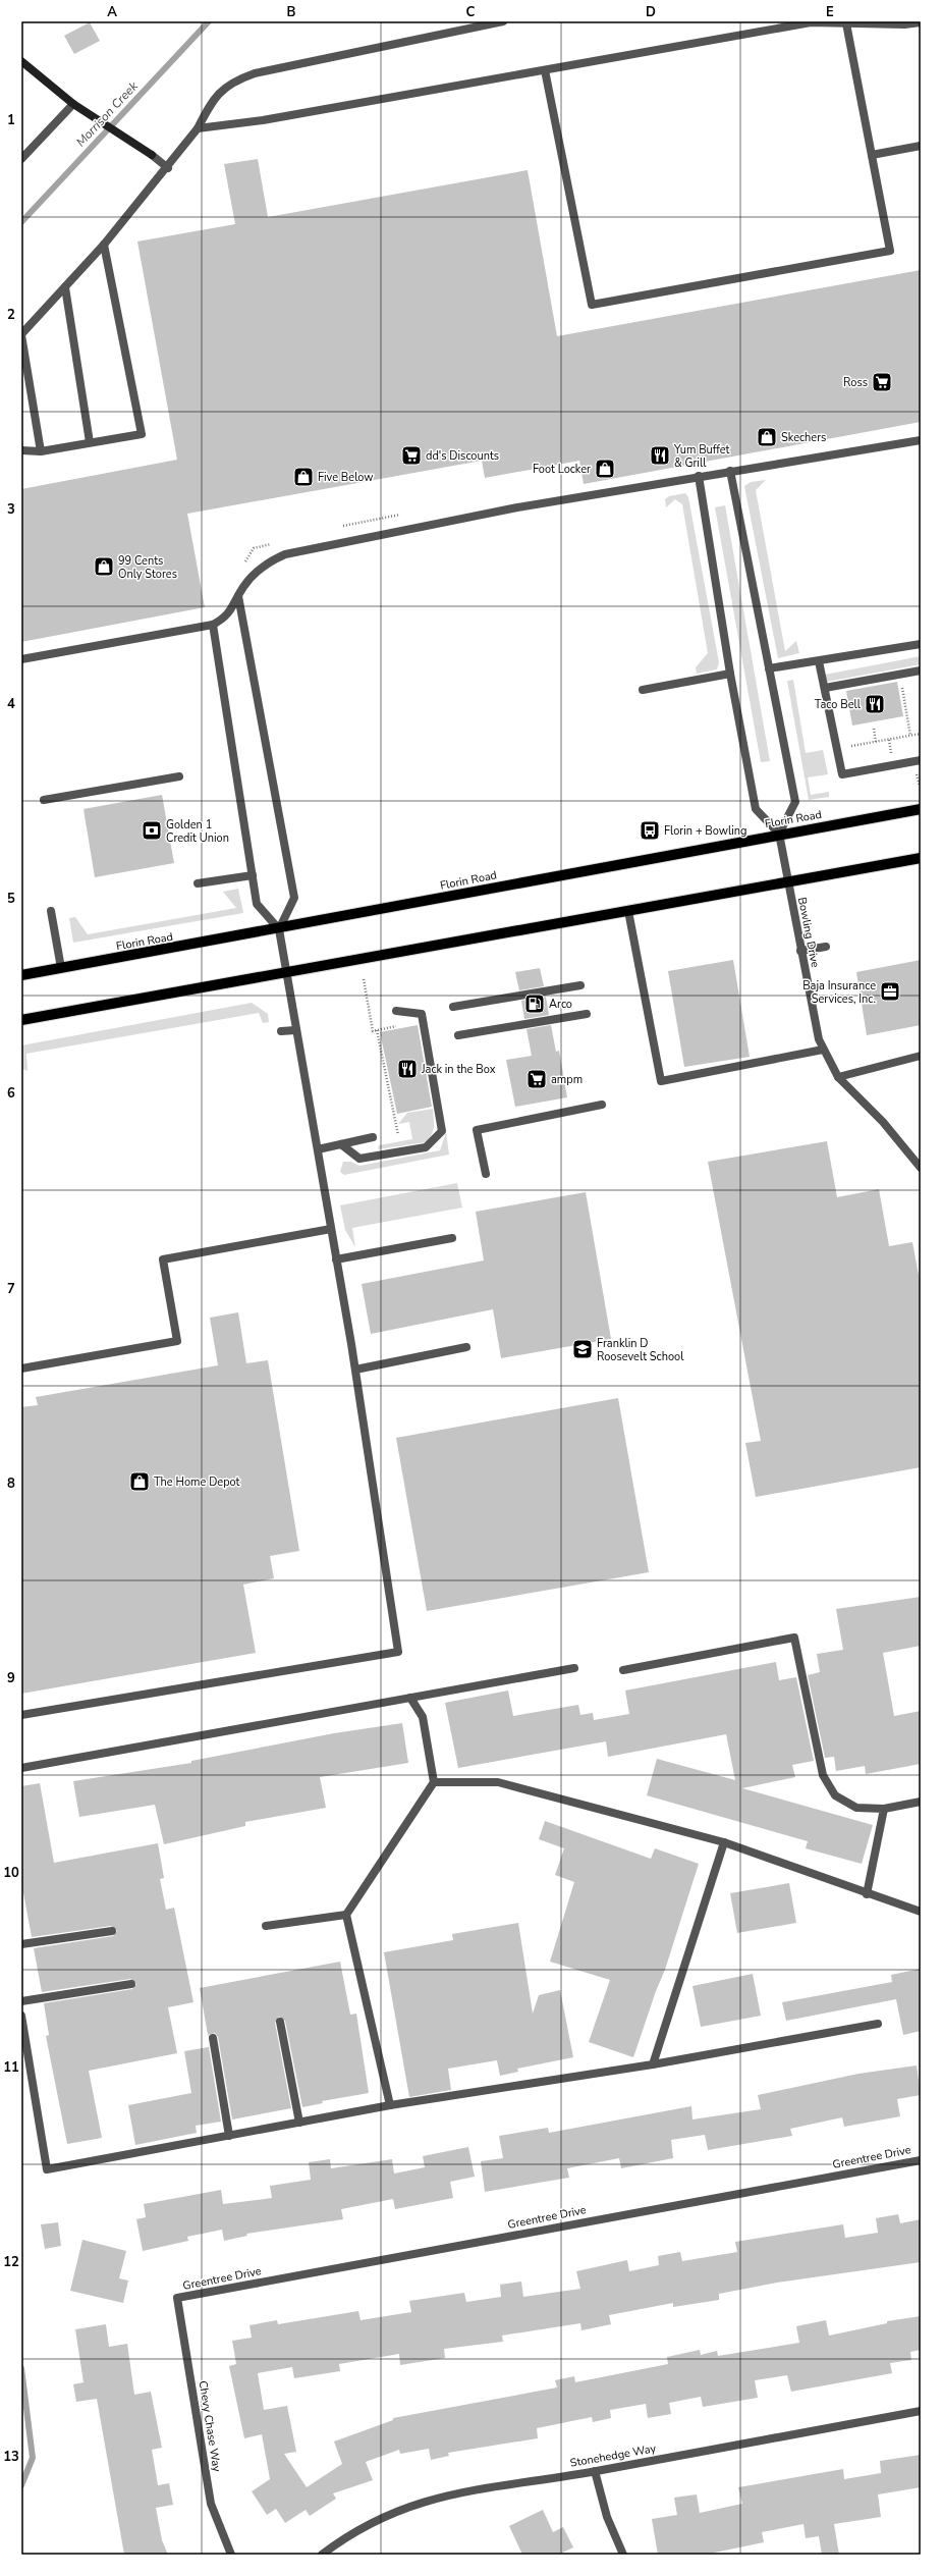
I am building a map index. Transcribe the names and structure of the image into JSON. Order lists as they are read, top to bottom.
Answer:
{
  "streets": {
    "main road": ["Florin Road"],
    "street": [
      "Bowling Drive",
      "Greentree Drive",
      "Chevy Chase Way",
      "Stonehedge Way"
    ]
  },
  "crossings": [
    ["Florin Road", "Bowling Drive"],
    ["Greentree Drive", "Chevy Chase Way"]
  ],
  "water": ["Morrison Creek"],
  "places": {
    "supermarket": ["Ross", "dd's Discounts", "ampm"],
    "shop": [
      "Skechers",
      "Foot Locker",
      "Five Below",
      "99 Cents Only Stores",
      "The Home Depot"
    ],
    "restaurant": ["Yum Buffet & Grill", "Taco Bell", "Jack in the Box"],
    "bank": ["Golden 1 Credit Union"],
    "bus stop": ["Florin + Bowling"],
    "office": ["Baja Insurance Services, Inc."],
    "fuel station": ["Arco"],
    "school or university": ["Franklin D Roosevelt School"]
  },
  "grid": {
    "columns": [
      "A",
      "B",
      "C",
      "D",
      "E"
    ],
    "rows": [
      "1",
      "2",
      "3",
      "4",
      "5",
      "6",
      "7",
      "8",
      "9",
      "10",
      "11",
      "12",
      "13"
    ]
  }
}
